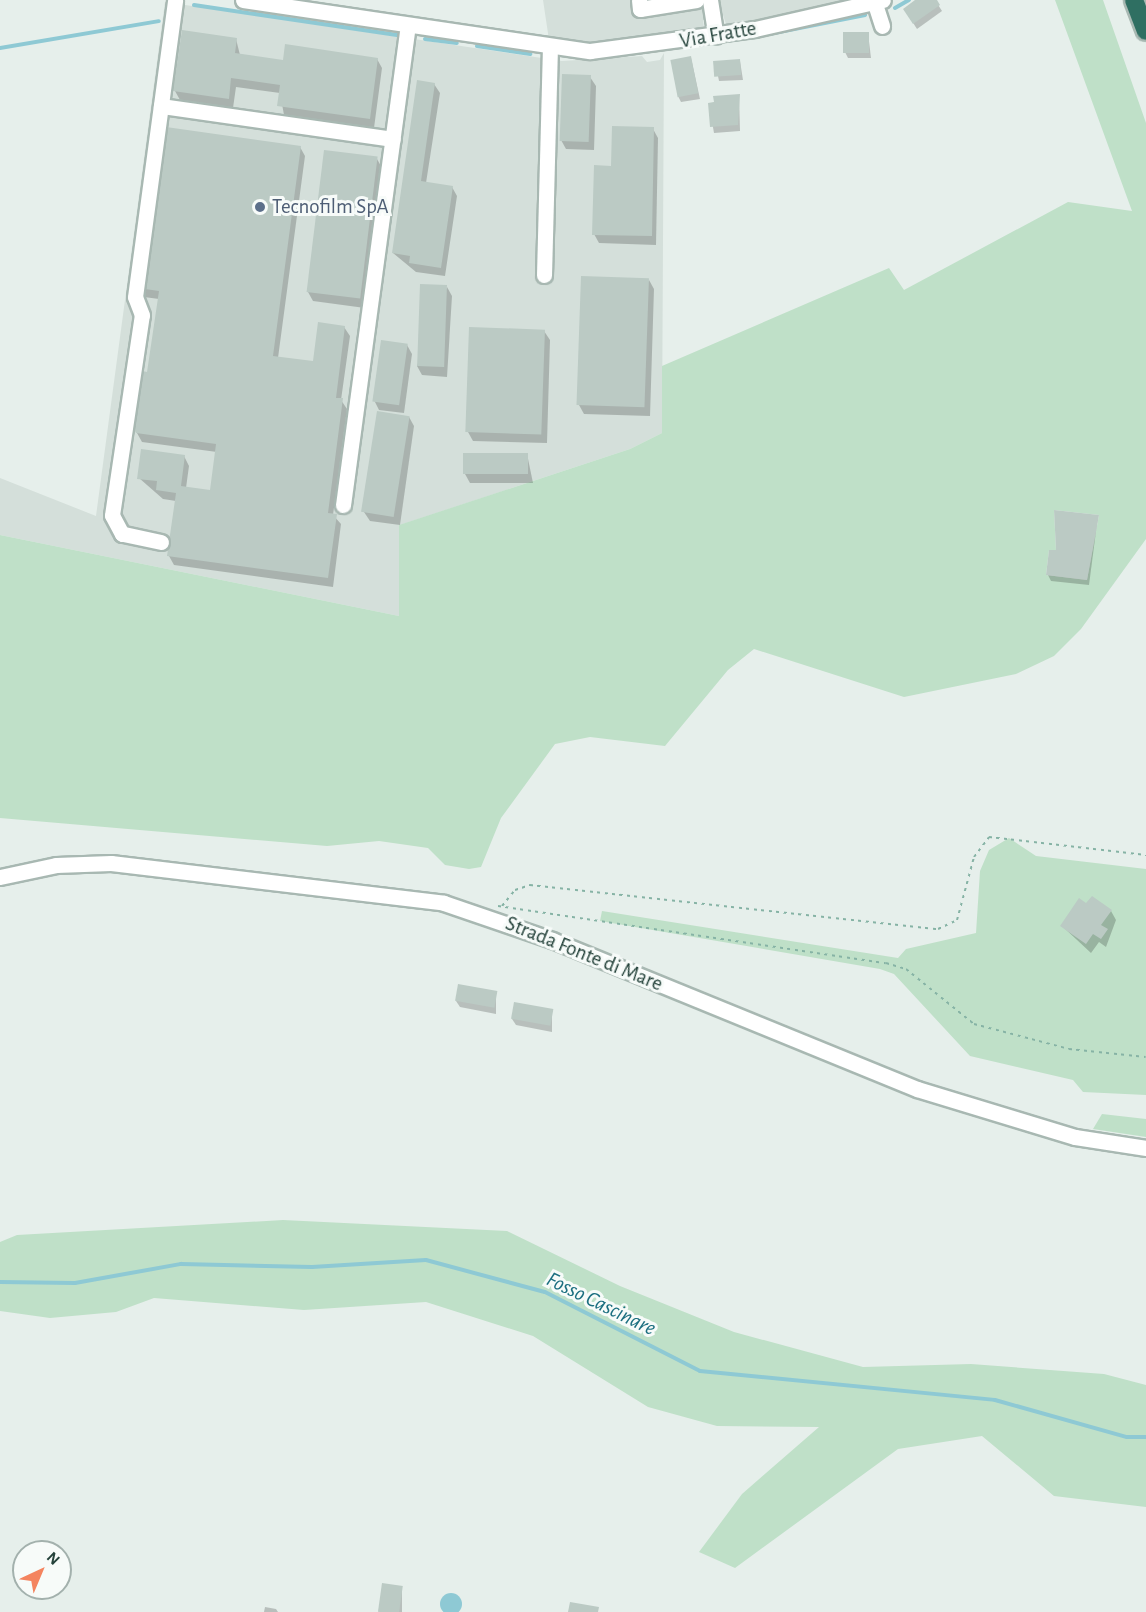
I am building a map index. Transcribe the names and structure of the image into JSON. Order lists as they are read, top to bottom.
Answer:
{
  "streets": {
    "street": ["Via Fratte", "Strada Fonte di Mare"]
  },
  "water": ["Fosso Cascinare"],
  "places": ["Tecnofilm SpA"],
  "north": "top right"
}
